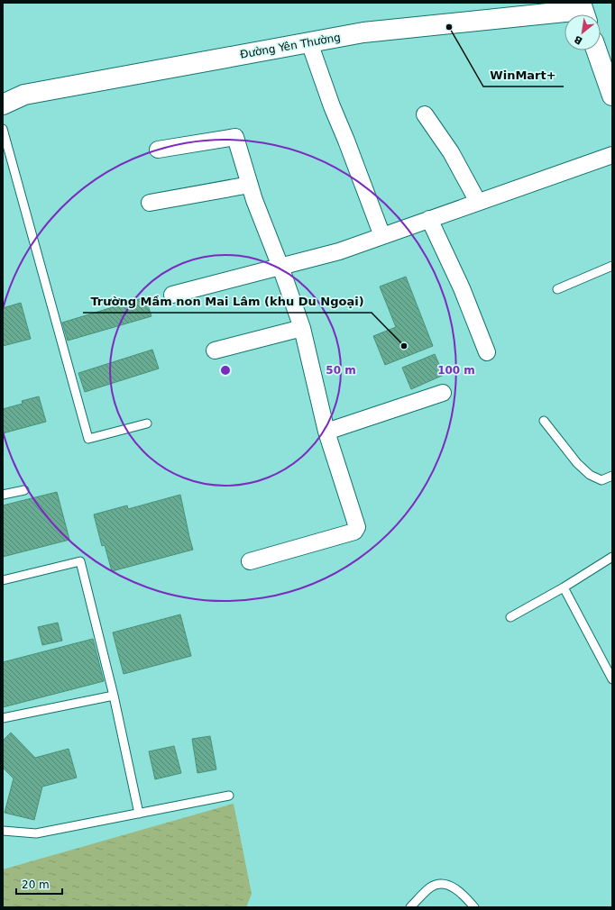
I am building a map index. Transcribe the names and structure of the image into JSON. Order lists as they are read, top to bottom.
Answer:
{
  "streets": {
    "main road": ["Đường Yên Thường"]
  },
  "places": ["WinMart+", "Trường Mầm non Mai Lâm (khu Du Ngoại)"],
  "scale_bar": "20 m",
  "north": "bottom left",
  "rings": ["50 m", "100 m"]
}
